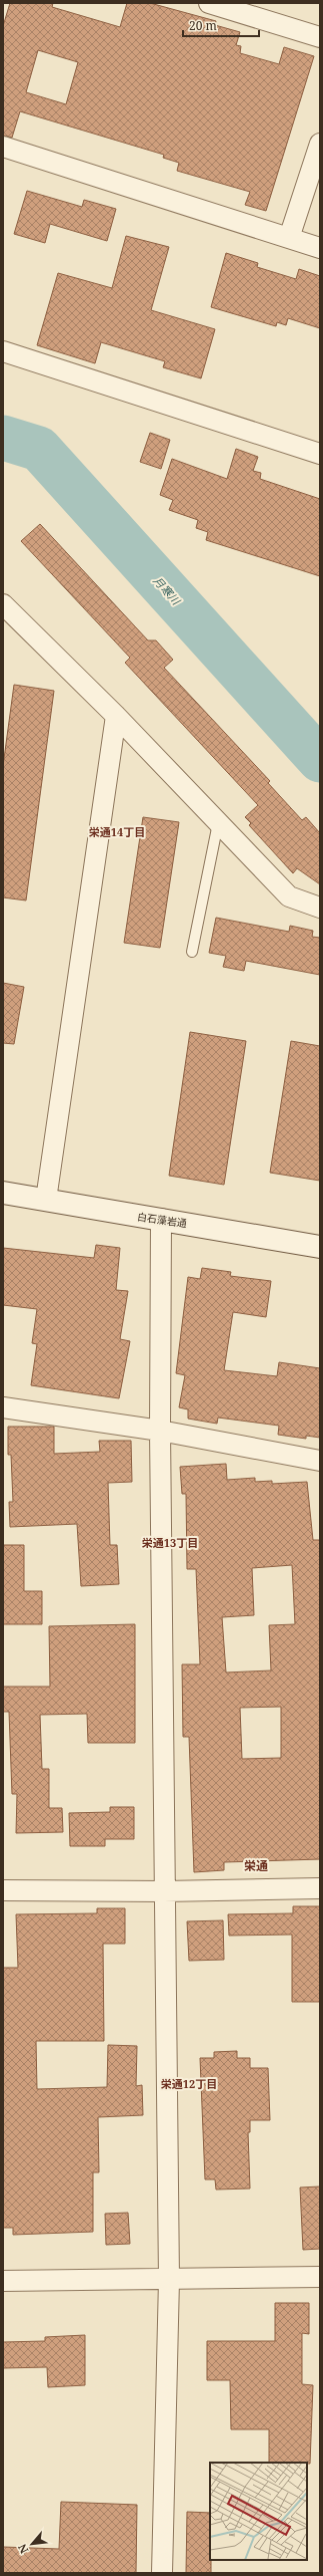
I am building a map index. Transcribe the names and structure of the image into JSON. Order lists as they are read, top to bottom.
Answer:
{
  "streets": {
    "main road": ["白石藻岩通"]
  },
  "districts": [
    "栄通14丁目",
    "栄通13丁目",
    "栄通",
    "栄通12丁目"
  ],
  "water": ["月寒川"],
  "scale_bar": "20 m",
  "north": "bottom left"
}
